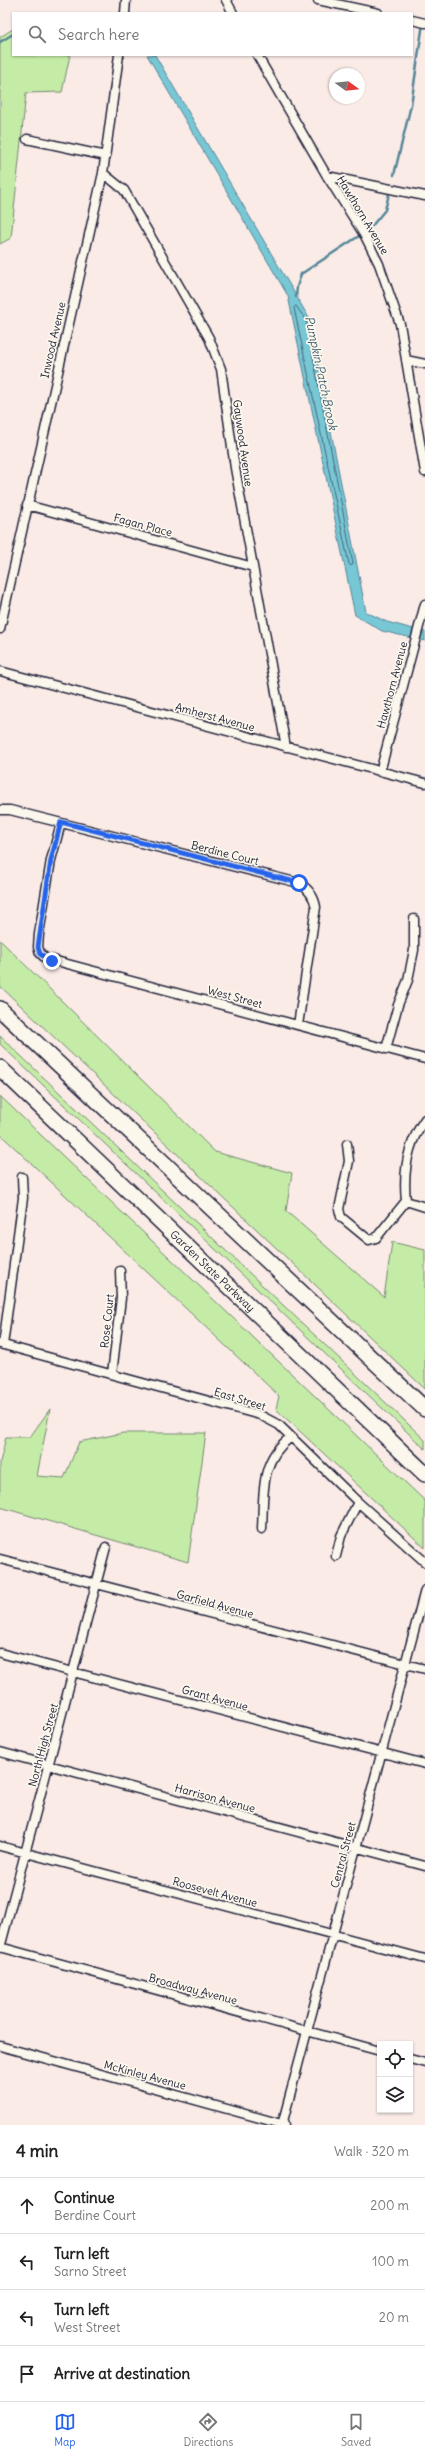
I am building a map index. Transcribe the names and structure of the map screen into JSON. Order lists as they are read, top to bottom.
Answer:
{
  "streets": {
    "highway": ["Garden State Parkway"],
    "street": [
      "Hawthorn Avenue",
      "Inwood Avenue",
      "Gaywood Avenue",
      "Fagan Place",
      "Amherst Avenue",
      "Berdine Court",
      "West Street",
      "Rose Court",
      "East Street",
      "Garfield Avenue",
      "Grant Avenue",
      "North High Street",
      "Harrison Avenue",
      "Central Street",
      "Roosevelt Avenue",
      "Broadway Avenue",
      "McKinley Avenue"
    ]
  },
  "crossings": [
    ["Hawthorn Avenue", "Amherst Avenue"],
    ["Inwood Avenue", "Gaywood Avenue"],
    ["Inwood Avenue", "Fagan Place"],
    ["Gaywood Avenue", "Fagan Place"],
    ["Gaywood Avenue", "Amherst Avenue"],
    ["Berdine Court", "West Street"],
    ["Rose Court", "East Street"],
    ["Garfield Avenue", "North High Street"],
    ["Garfield Avenue", "Central Street"],
    ["Grant Avenue", "North High Street"],
    ["Grant Avenue", "Central Street"],
    ["North High Street", "Harrison Avenue"],
    ["North High Street", "Roosevelt Avenue"],
    ["North High Street", "Broadway Avenue"],
    ["Harrison Avenue", "Central Street"],
    ["Central Street", "Roosevelt Avenue"],
    ["Central Street", "Broadway Avenue"],
    ["Central Street", "McKinley Avenue"]
  ],
  "water": ["Pumpkin Patch Brook"],
  "north": "right",
  "page": {
    "search": "Search here",
    "heading": ["4 min", "Walk · 320 m"],
    "list": [
      ["Continue", "Berdine Court", "200 m"],
      ["Turn left", "Sarno Street", "100 m"],
      ["Turn left", "West Street", "20 m"],
      "Arrive at destination"
    ],
    "nav": ["Map", "Directions", "Saved"]
  }
}
